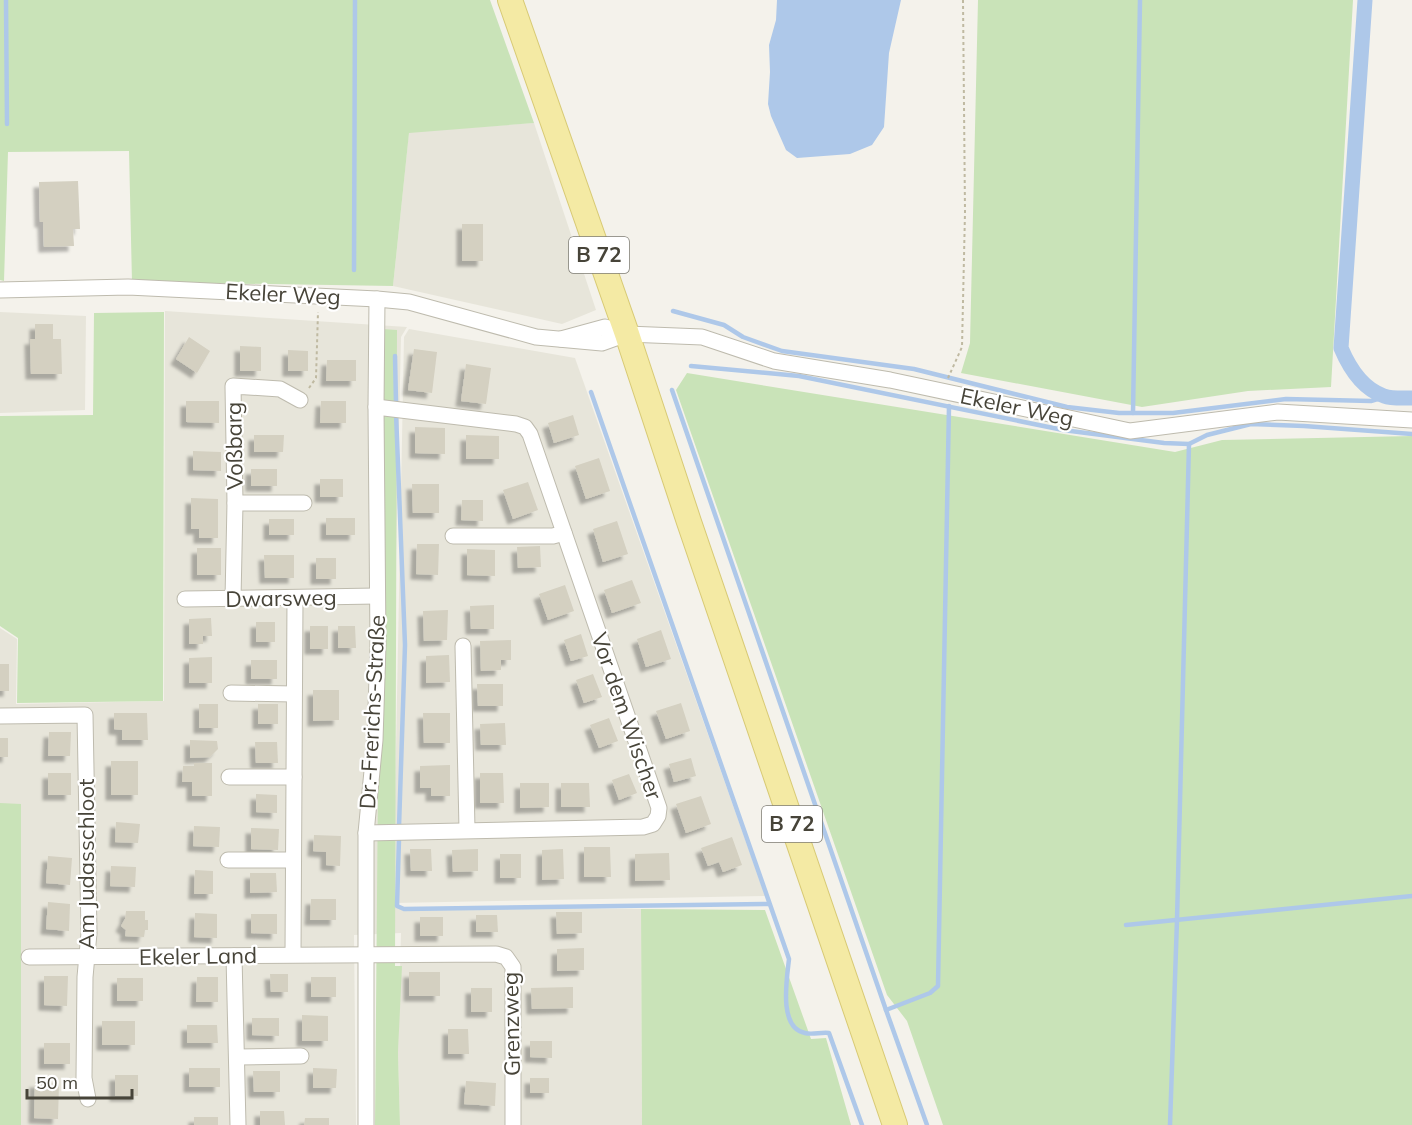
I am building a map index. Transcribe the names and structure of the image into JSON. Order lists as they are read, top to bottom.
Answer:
{
  "streets": {
    "main road": ["B 72"],
    "street": [
      "Ekeler Weg",
      "Voßbarg",
      "Dwarsweg",
      "Dr.-Frerichs-Straße",
      "Vor dem Wischer",
      "Am Judasschloot",
      "Ekeler Land",
      "Grenzweg"
    ]
  },
  "crossings": [
    ["B 72", "Ekeler Weg"],
    ["Ekeler Weg", "Dr.-Frerichs-Straße"],
    ["Voßbarg", "Dwarsweg"],
    ["Dwarsweg", "Dr.-Frerichs-Straße"],
    ["Dr.-Frerichs-Straße", "Vor dem Wischer"],
    ["Dr.-Frerichs-Straße", "Ekeler Land"],
    ["Dr.-Frerichs-Straße", "Grenzweg"],
    ["Am Judasschloot", "Ekeler Land"],
    ["Ekeler Land", "Grenzweg"]
  ],
  "scale_bar": "50 m"
}
